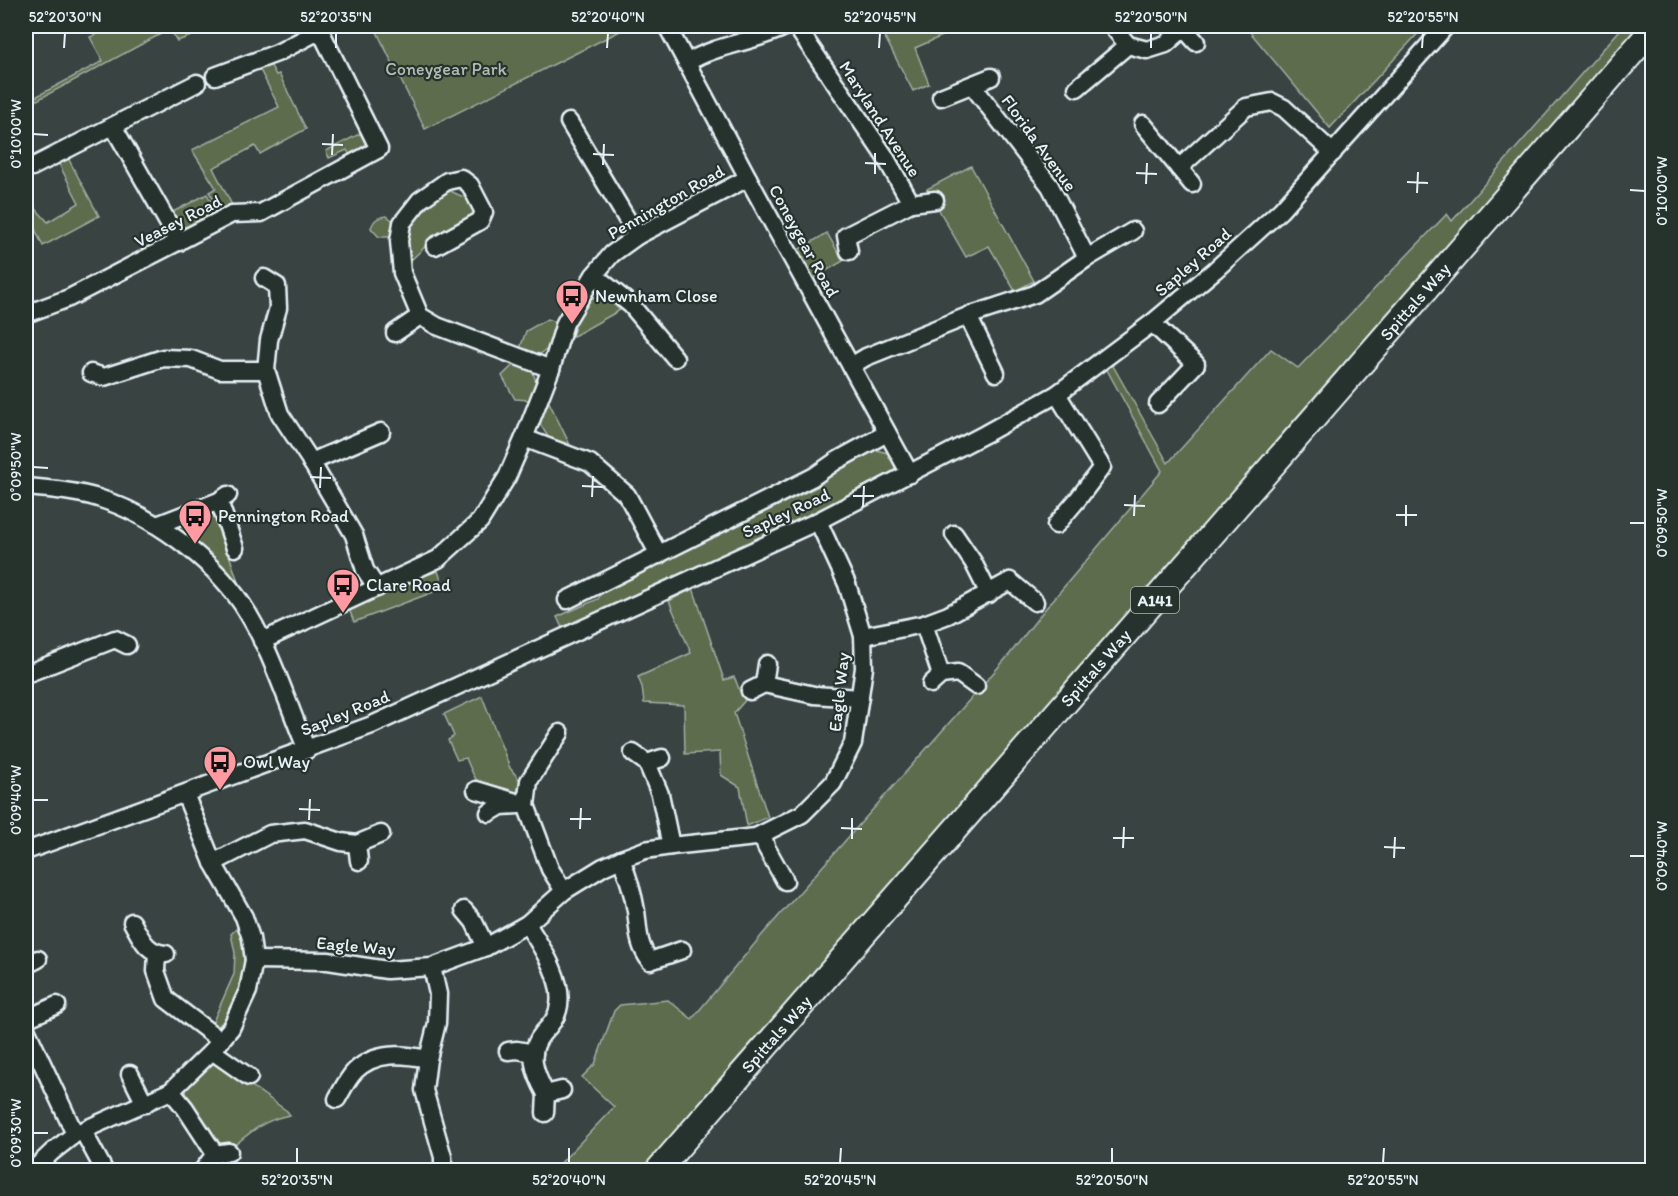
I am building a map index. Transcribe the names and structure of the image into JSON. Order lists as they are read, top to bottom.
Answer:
{
  "streets": {
    "highway": ["Spittals Way", "A141"],
    "street": [
      "Maryland Avenue",
      "Florida Avenue",
      "Pennington Road",
      "Veasey Road",
      "Coneygear Road",
      "Sapley Road",
      "Eagle Way"
    ]
  },
  "crossings": [
    ["Pennington Road", "Coneygear Road"],
    ["Coneygear Road", "Sapley Road"],
    ["Sapley Road", "Eagle Way"]
  ],
  "parks": ["Coneygear Park"],
  "places": {
    "bus stop": [
      "Newnham Close",
      "Pennington Road",
      "Clare Road",
      "Owl Way"
    ]
  },
  "coordinates": [
    "52°20'30\"N",
    "52°20'35\"N",
    "52°20'40\"N",
    "52°20'45\"N",
    "52°20'50\"N",
    "52°20'55\"N",
    "0°10'00\"W",
    "0°09'50\"W",
    "0°09'40\"W",
    "0°09'30\"W"
  ]
}
